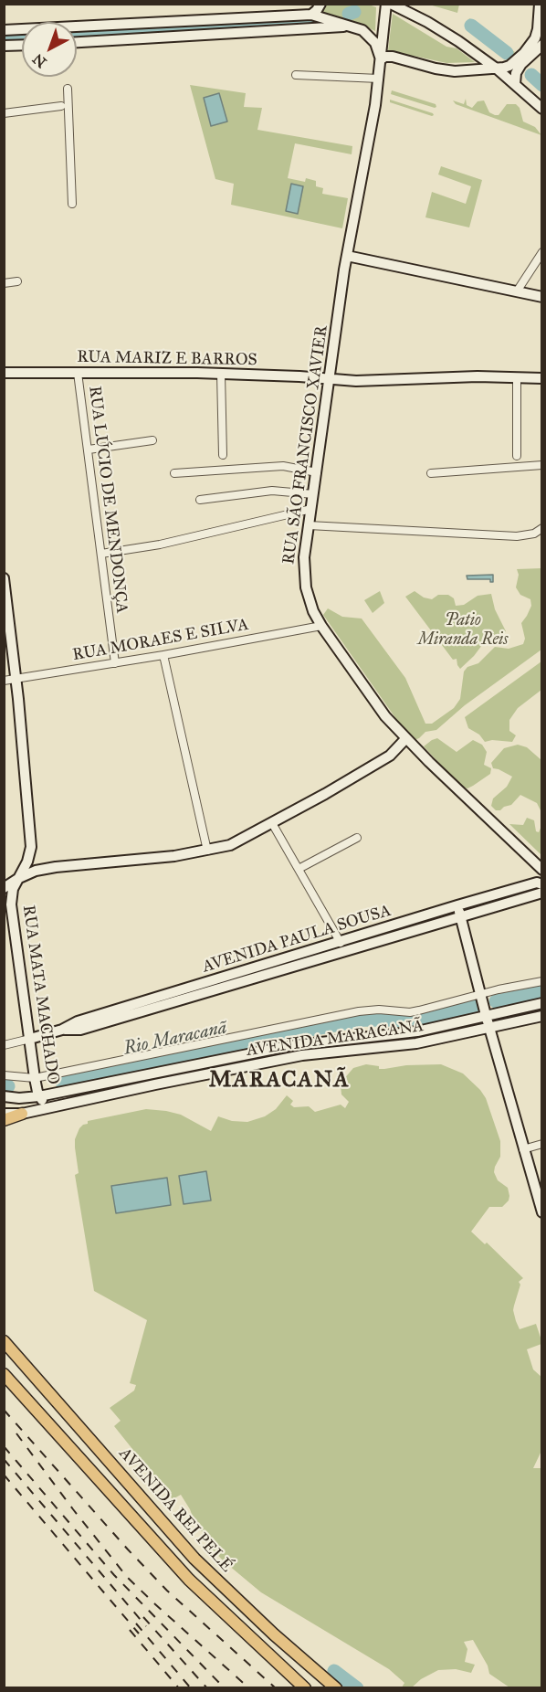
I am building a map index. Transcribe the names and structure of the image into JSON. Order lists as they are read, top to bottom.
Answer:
{
  "streets": {
    "main road": ["AVENIDA REI PELÉ"],
    "street": [
      "RUA MARIZ E BARROS",
      "RUA SÃO FRANCISCO XAVIER",
      "RUA LÚCIO DE MENDONÇA",
      "RUA MORAES E SILVA",
      "AVENIDA PAULA SOUSA",
      "RUA MATA MACHADO",
      "AVENIDA MARACANÃ"
    ]
  },
  "crossings": [
    ["RUA MARIZ E BARROS", "RUA SÃO FRANCISCO XAVIER"],
    ["RUA MARIZ E BARROS", "RUA LÚCIO DE MENDONÇA"],
    ["RUA SÃO FRANCISCO XAVIER", "RUA MORAES E SILVA"],
    ["RUA LÚCIO DE MENDONÇA", "RUA MORAES E SILVA"],
    ["RUA MORAES E SILVA", "RUA MATA MACHADO"],
    ["AVENIDA PAULA SOUSA", "RUA MATA MACHADO"],
    ["RUA MATA MACHADO", "AVENIDA MARACANÃ"]
  ],
  "districts": ["MARACANÃ"],
  "water": ["Rio Maracanã"],
  "parks": ["Patio Miranda Reis"],
  "north": "bottom left"
}
